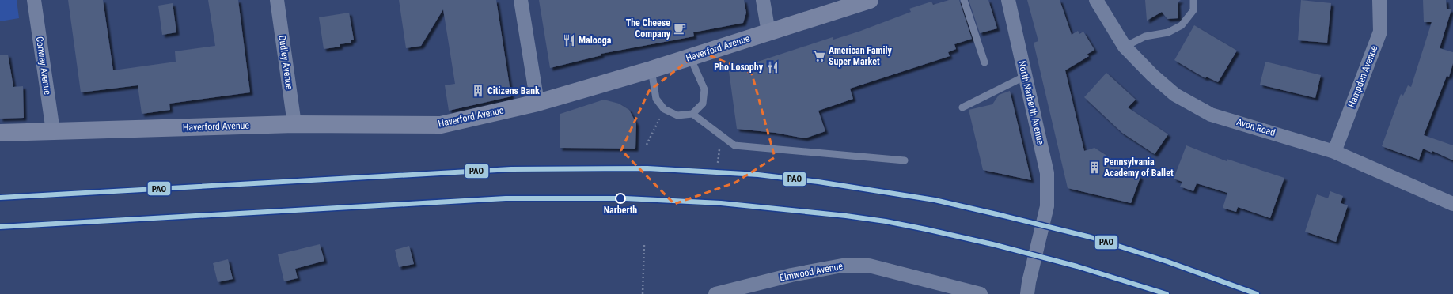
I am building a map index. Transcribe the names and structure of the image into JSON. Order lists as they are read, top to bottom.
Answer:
{
  "streets": {
    "street": [
      "Haverford Avenue",
      "Dudley Avenue",
      "Conway Avenue",
      "Hampden Avenue",
      "North Narberth Avenue",
      "Avon Road",
      "Elmwood Avenue"
    ]
  },
  "crossings": [
    ["Haverford Avenue", "Dudley Avenue"],
    ["Haverford Avenue", "Conway Avenue"],
    ["Hampden Avenue", "Avon Road"]
  ],
  "places": {
    "cafe": ["The Cheese Company"],
    "restaurant": ["Malooga", "Pho Losophy"],
    "supermarket": ["American Family Super Market"],
    "building": ["Citizens Bank", "Pennsylvania Academy of Ballet"],
    "other": ["Narberth"]
  },
  "lines": ["transit line PAO"]
}
